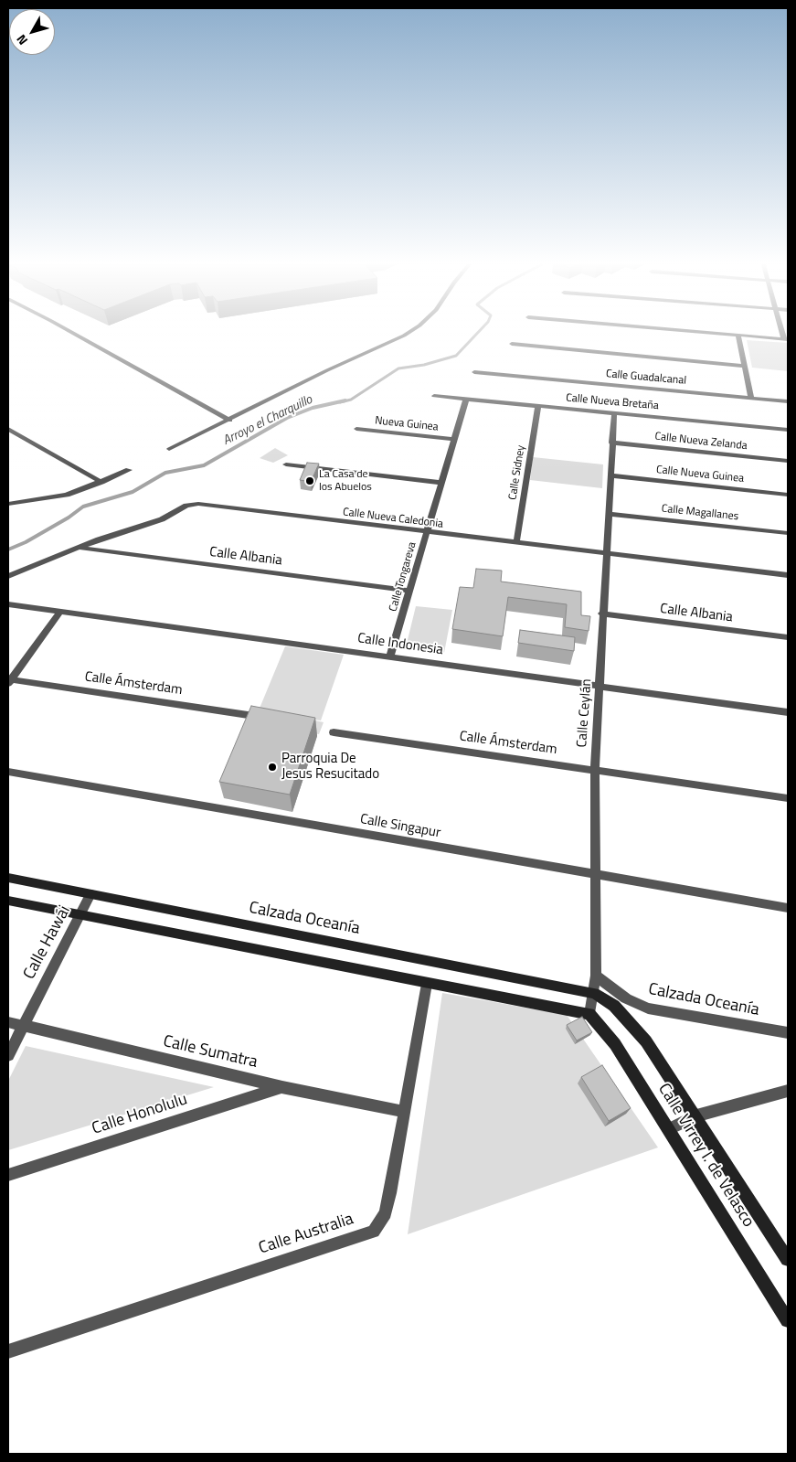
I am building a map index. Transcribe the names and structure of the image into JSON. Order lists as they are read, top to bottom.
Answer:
{
  "streets": {
    "street": [
      "Calle Guadalcanal",
      "Calle Nueva Bretaña",
      "Nueva Guinea",
      "Calle Nueva Zelanda",
      "Calle Sidney",
      "Calle Nueva Guinea",
      "Calle Magallanes",
      "Calle Nueva Caledonia",
      "Calle Albania",
      "Calle Tongareva",
      "Calle Indonesia",
      "Calle Ámsterdam",
      "Calle Ceylán",
      "Calle Singapur",
      "Calzada Oceanía",
      "Calle Hawái",
      "Calle Sumatra",
      "Calle Honolulu",
      "Calle Virrey I. de Velasco",
      "Calle Australia"
    ]
  },
  "crossings": [
    ["Calle Nueva Bretaña", "Calle Sidney"],
    ["Calle Nueva Bretaña", "Calle Tongareva"],
    ["Calle Nueva Bretaña", "Calle Ceylán"],
    ["Nueva Guinea", "Calle Tongareva"],
    ["Calle Nueva Zelanda", "Calle Ceylán"],
    ["Calle Sidney", "Calle Nueva Caledonia"],
    ["Calle Nueva Guinea", "Calle Ceylán"],
    ["Calle Magallanes", "Calle Ceylán"],
    ["Calle Nueva Caledonia", "Calle Albania"],
    ["Calle Nueva Caledonia", "Calle Tongareva"],
    ["Calle Nueva Caledonia", "Calle Ceylán"],
    ["Calle Albania", "Calle Tongareva"],
    ["Calle Albania", "Calle Ceylán"],
    ["Calle Tongareva", "Calle Indonesia"],
    ["Calle Indonesia", "Calle Ceylán"],
    ["Calle Ámsterdam", "Calle Ceylán"],
    ["Calle Ceylán", "Calle Singapur"],
    ["Calle Ceylán", "Calzada Oceanía"],
    ["Calle Ceylán", "Calle Virrey I. de Velasco"],
    ["Calzada Oceanía", "Calle Hawái"],
    ["Calzada Oceanía", "Calle Virrey I. de Velasco"],
    ["Calle Hawái", "Calle Sumatra"],
    ["Calle Sumatra", "Calle Honolulu"],
    ["Calle Sumatra", "Calle Australia"]
  ],
  "water": ["Arroyo el Charquillo"],
  "places": ["La Casa de los Abuelos", "Parroquia De Jesus Resucitado"],
  "north": "bottom left"
}
